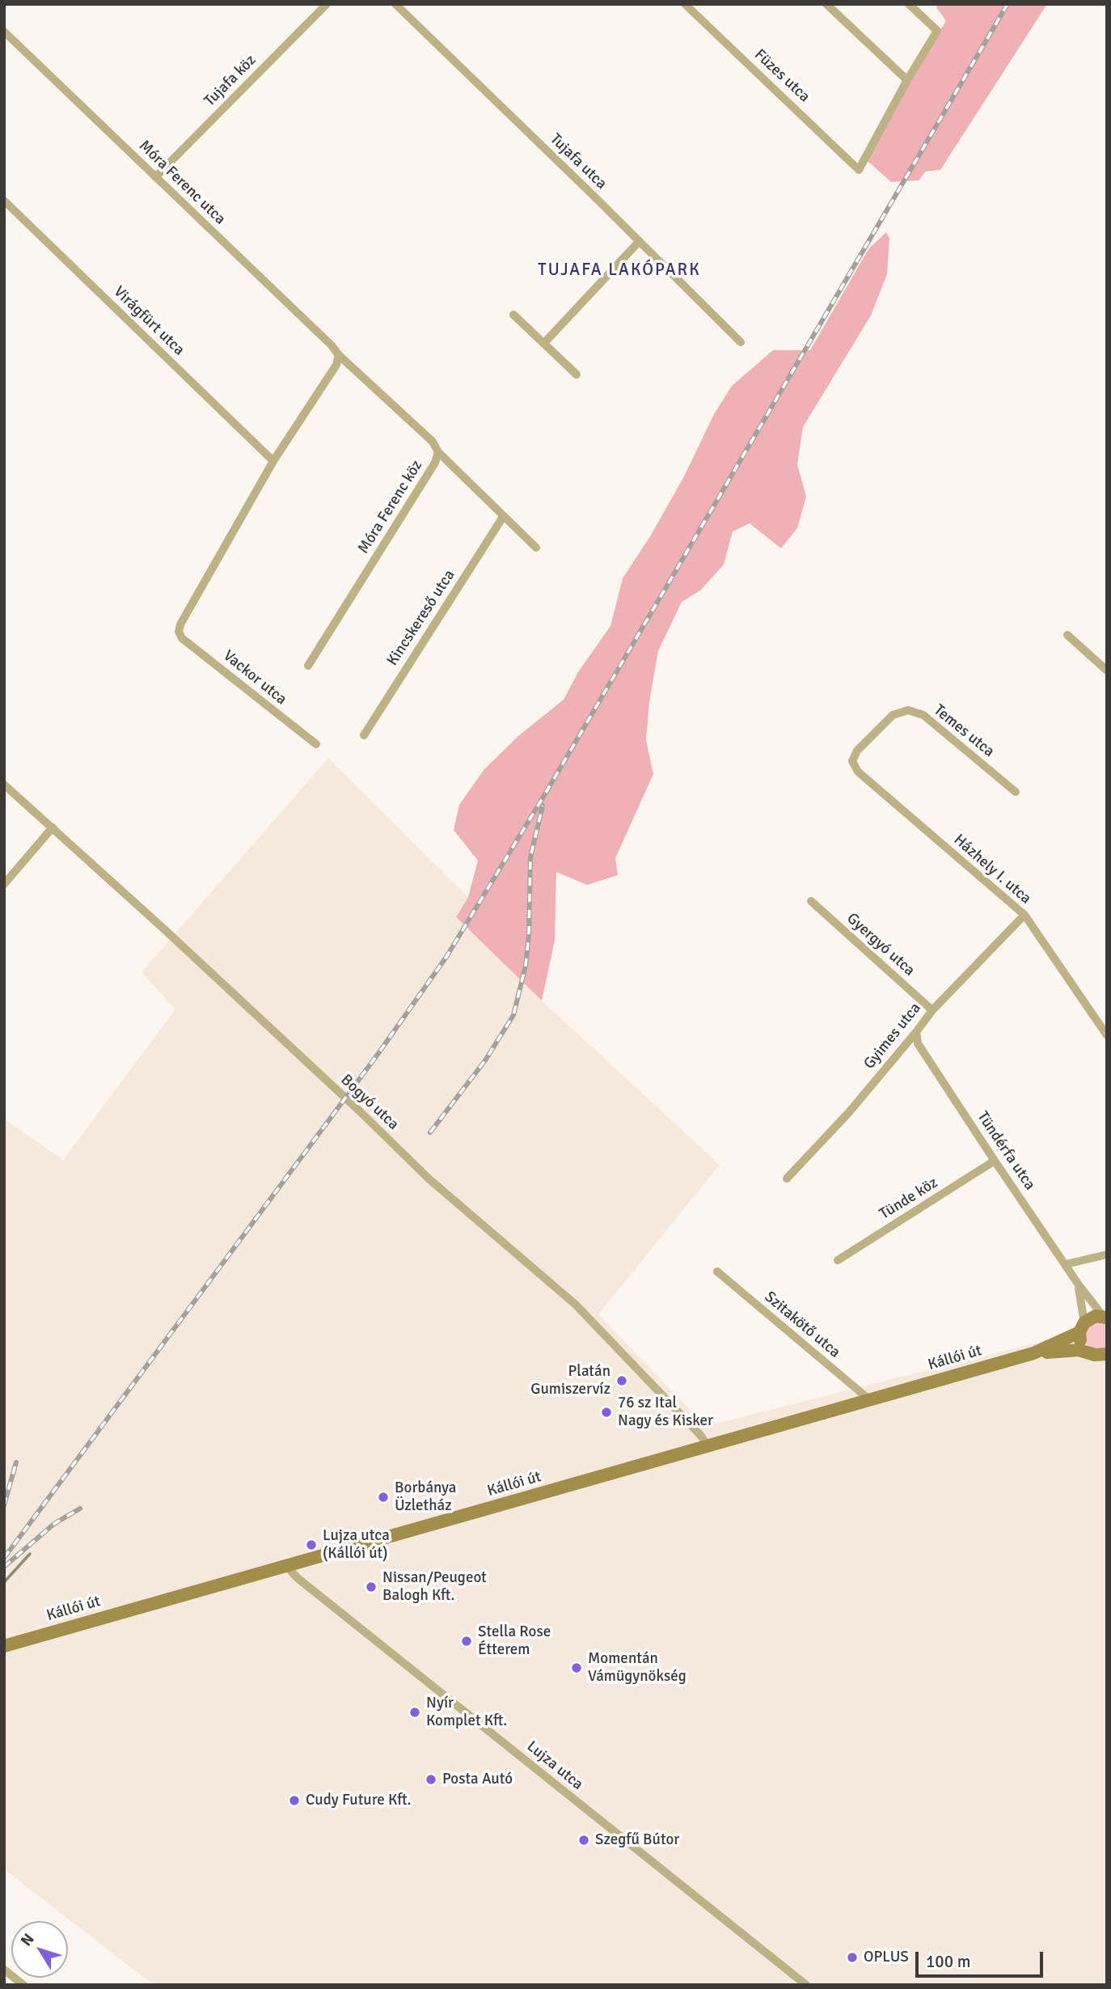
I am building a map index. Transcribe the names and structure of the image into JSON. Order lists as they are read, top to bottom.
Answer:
{
  "streets": {
    "main road": ["Kállói út"],
    "street": [
      "Füzes utca",
      "Tujafa köz",
      "Tujafa utca",
      "Móra Ferenc utca",
      "Virágfürt utca",
      "Móra Ferenc köz",
      "Kincskereső utca",
      "Vackor utca",
      "Temes utca",
      "Házhely I. utca",
      "Gyergyó utca",
      "Gyimes utca",
      "Bogyó utca",
      "Tündérfa utca",
      "Tünde köz",
      "Szitakötő utca",
      "Lujza utca"
    ]
  },
  "crossings": [
    ["Tujafa köz", "Móra Ferenc utca"],
    ["Móra Ferenc utca", "Móra Ferenc köz"],
    ["Virágfürt utca", "Vackor utca"],
    ["Temes utca", "Házhely I. utca"],
    ["Házhely I. utca", "Gyimes utca"],
    ["Gyergyó utca", "Gyimes utca"],
    ["Gyimes utca", "Tündérfa utca"],
    ["Bogyó utca", "Kállói út"],
    ["Tündérfa utca", "Tünde köz"],
    ["Tündérfa utca", "Kállói út"],
    ["Szitakötő utca", "Kállói út"],
    ["Kállói út", "Lujza utca"]
  ],
  "districts": ["TUJAFA LAKÓPARK"],
  "places": [
    "Platán Gumiszervíz",
    "76 sz Ital Nagy és Kisker",
    "Borbánya Üzletház",
    "Lujza utca (Kállói út)",
    "Nissan/Peugeot Balogh Kft.",
    "Stella Rose Étterem",
    "Momentán Vámügynökség",
    "Nyír Komplet Kft.",
    "Posta Autó",
    "Cudy Future Kft.",
    "Szegfű Bútor",
    "OPLUS"
  ],
  "scale_bar": "100 m",
  "north": "top left"
}
